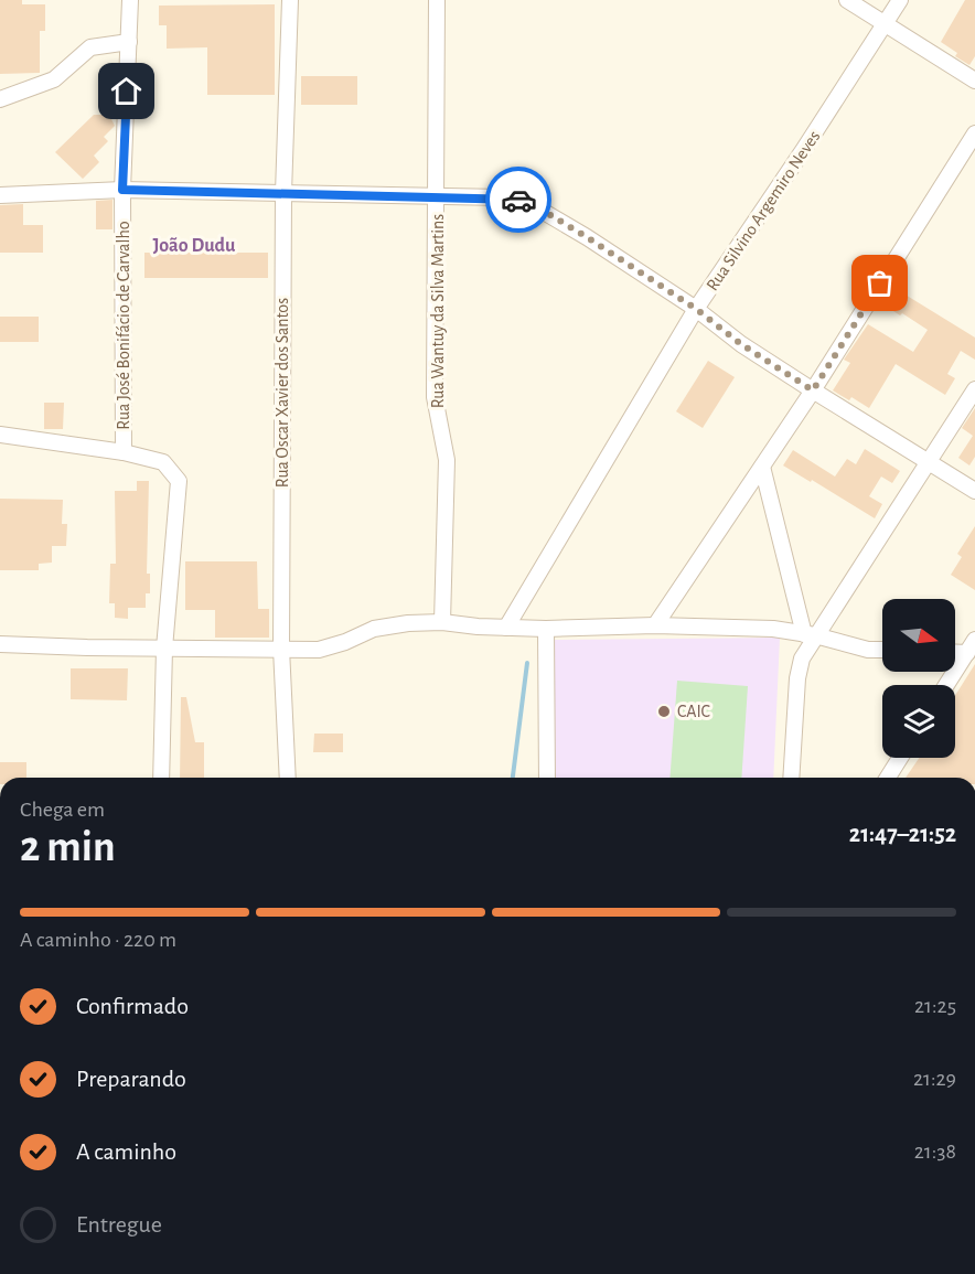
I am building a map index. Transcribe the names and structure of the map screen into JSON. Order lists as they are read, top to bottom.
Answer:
{
  "streets": {
    "street": [
      "Rua Silvino Argemiro Neves",
      "Rua Wantuy da Silva Martins",
      "Rua José Bonifácio de Carvalho",
      "Rua Oscar Xavier dos Santos"
    ]
  },
  "districts": ["João Dudu"],
  "places": ["CAIC"],
  "north": "right",
  "page": {
    "heading": ["2 min", "Chega em", "21:47–21:52"],
    "bar": "A caminho · 220 m",
    "list": [
      ["Confirmado", "21:25"],
      ["Preparando", "21:29"],
      ["A caminho", "21:38"],
      "Entregue"
    ]
  }
}
